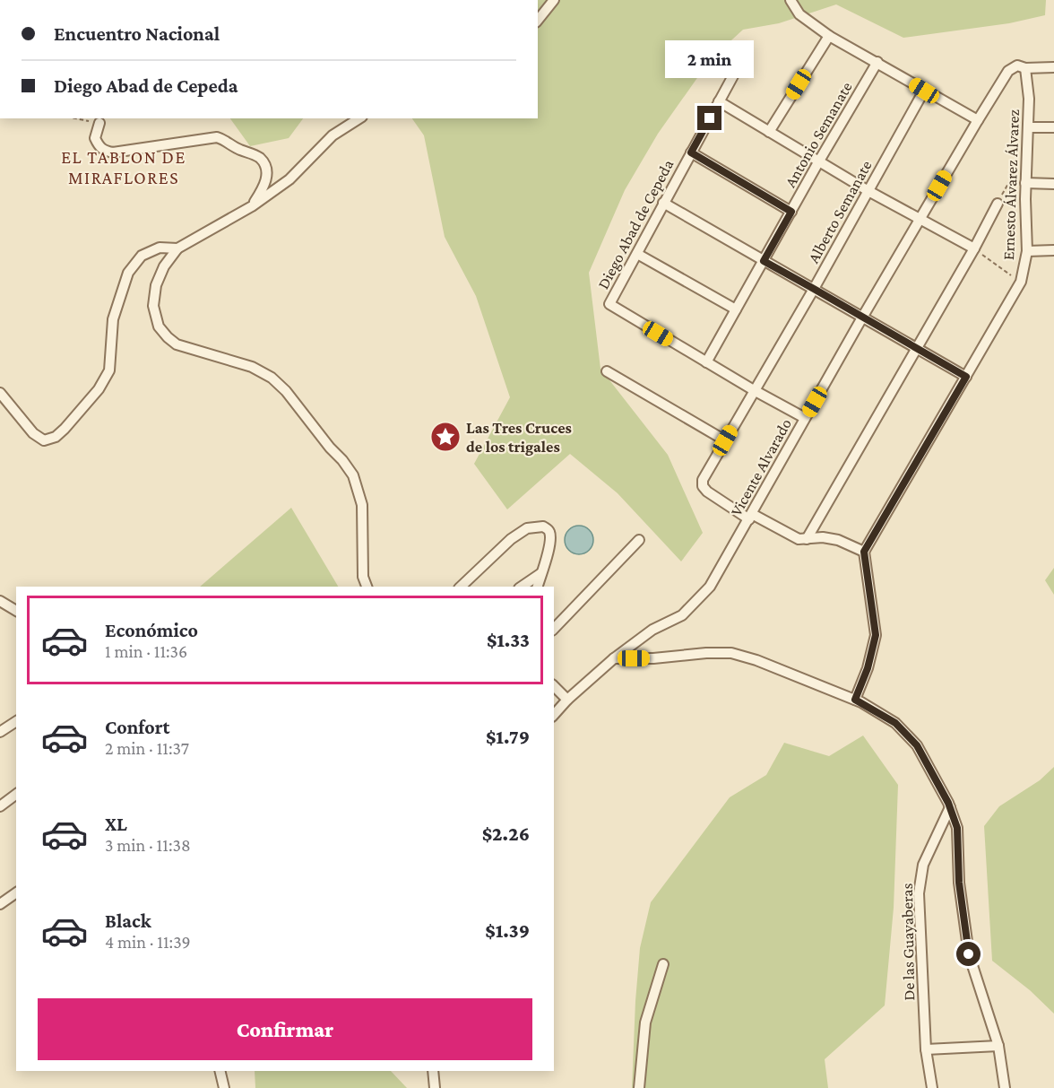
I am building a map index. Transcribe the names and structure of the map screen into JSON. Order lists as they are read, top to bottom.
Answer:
{
  "streets": {
    "street": [
      "Antonio Semanate",
      "Ernesto Álvarez Álvarez",
      "Alberto Semanate",
      "Diego Abad de Cepeda",
      "Vicente Alvarado",
      "De las Guayaberas"
    ]
  },
  "crossings": [
    ["Antonio Semanate", "Diego Abad de Cepeda"],
    ["Ernesto Álvarez Álvarez", "Vicente Alvarado"],
    ["Alberto Semanate", "Vicente Alvarado"]
  ],
  "districts": ["EL TABLON DE MIRAFLORES"],
  "places": {
    "place": ["Las Tres Cruces de los trigales"]
  },
  "page": {
    "banner": ["Encuentro Nacional", "Diego Abad de Cepeda"],
    "bubble": "2 min",
    "list": [
      {
        "name": "Económico",
        "note": "1 min · 11:36",
        "value": "$1.33"
      },
      {
        "name": "Confort",
        "note": "2 min · 11:37",
        "value": "$1.79"
      },
      {
        "name": "XL",
        "note": "3 min · 11:38",
        "value": "$2.26"
      },
      {
        "name": "Black",
        "note": "4 min · 11:39",
        "value": "$1.39"
      }
    ],
    "buttons": "Confirmar"
  }
}
